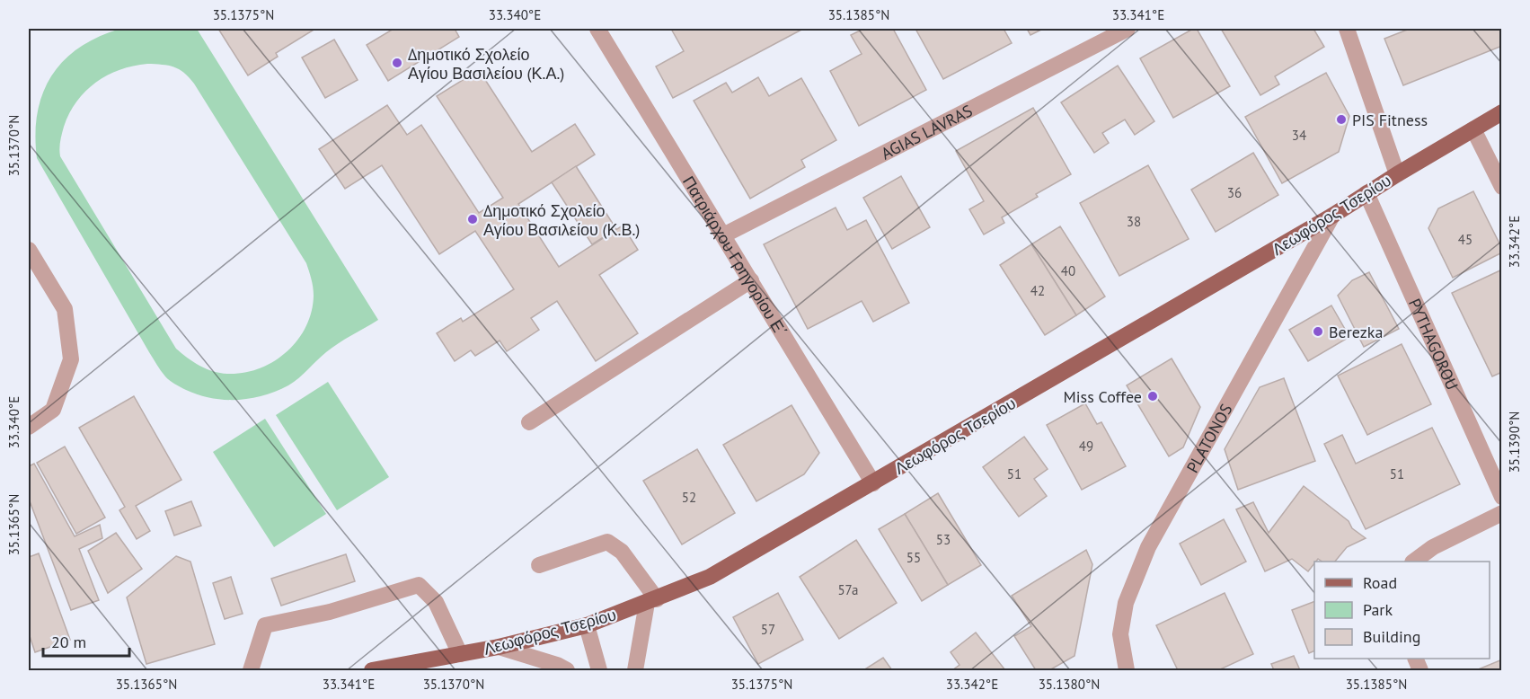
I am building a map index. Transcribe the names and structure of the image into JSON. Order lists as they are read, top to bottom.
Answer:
{
  "streets": {
    "main road": ["Λεωφόρος Τσερίου"],
    "street": [
      "AGIAS LAVRAS",
      "Πατριάρχου Γρηγορίου Ε΄",
      "PYTHAGOROU",
      "PLATONOS"
    ]
  },
  "crossings": [
    ["AGIAS LAVRAS", "Πατριάρχου Γρηγορίου Ε΄"],
    ["Λεωφόρος Τσερίου", "Πατριάρχου Γρηγορίου Ε΄"],
    ["Λεωφόρος Τσερίου", "PYTHAGOROU"],
    ["Λεωφόρος Τσερίου", "PLATONOS"]
  ],
  "places": [
    "Δημοτικό Σχολείο Αγίου Βασιλείου (Κ.Α.)",
    "PIS Fitness",
    "Δημοτικό Σχολείο Αγίου Βασιλείου (Κ.Β.)",
    "Berezka",
    "Miss Coffee"
  ],
  "house_numbers": [
    "34",
    "36",
    "38",
    "45",
    "40",
    "42",
    "49",
    "51",
    "51",
    "52",
    "53",
    "55",
    "57a",
    "57"
  ],
  "legend": ["Road", "Park", "Building"],
  "scale_bar": "20 m",
  "coordinates": [
    "35.1375°N",
    "33.340°E",
    "35.1385°N",
    "33.341°E",
    "35.1370°N",
    "33.342°E",
    "35.1390°N",
    "35.1365°N",
    "35.1380°N"
  ]
}
